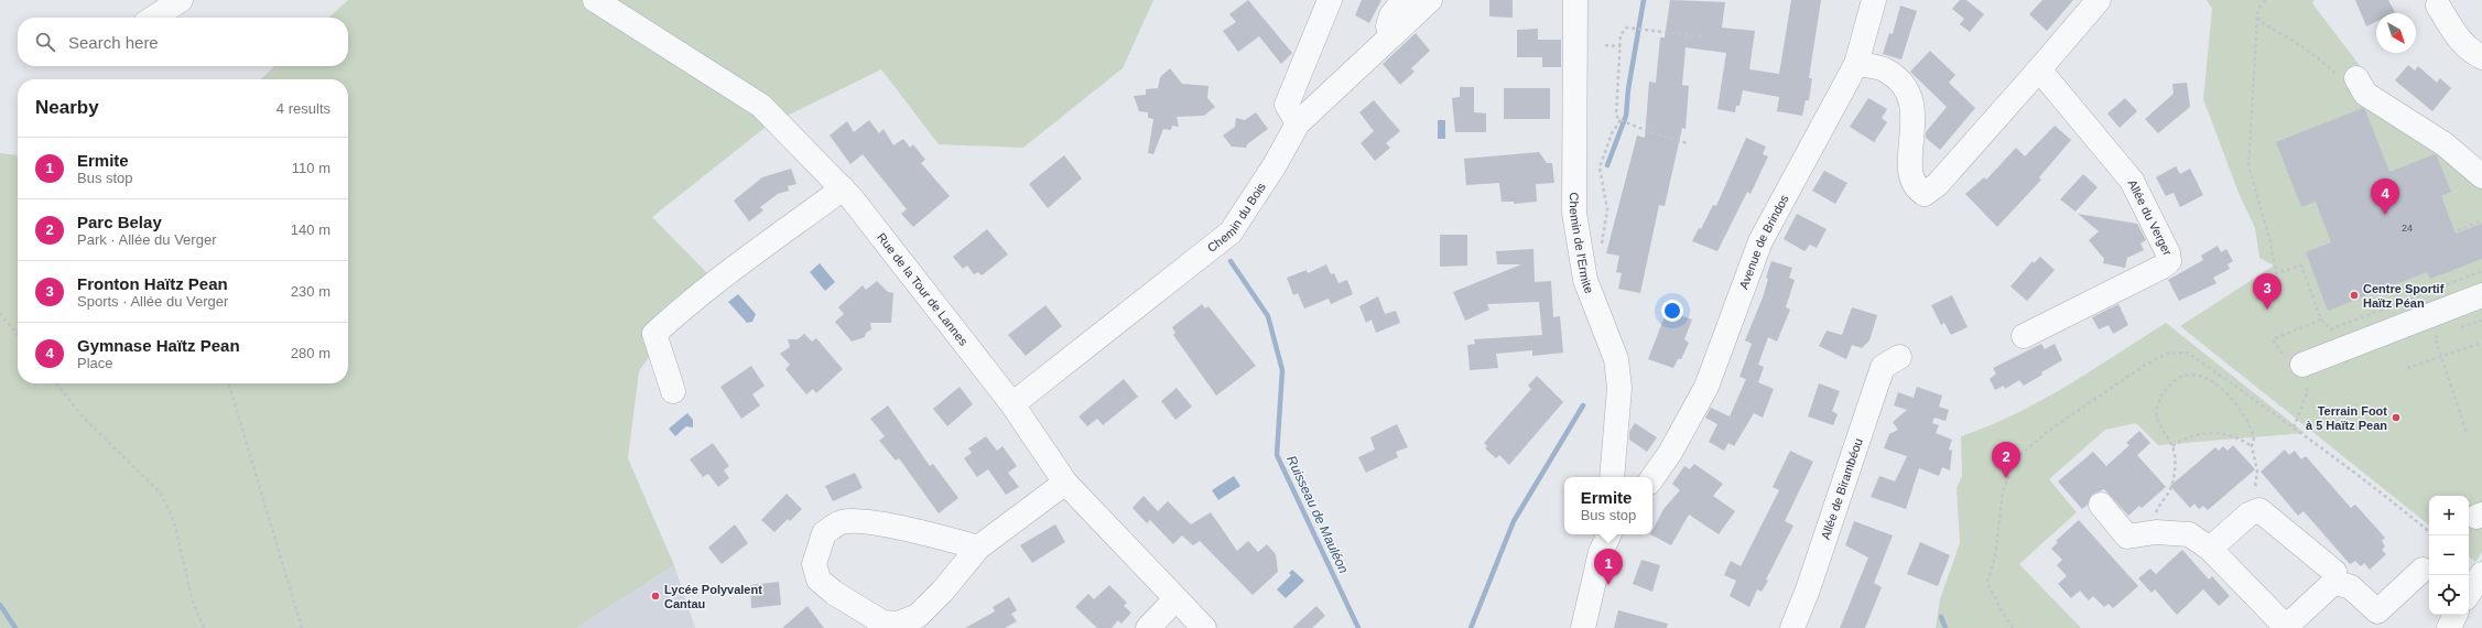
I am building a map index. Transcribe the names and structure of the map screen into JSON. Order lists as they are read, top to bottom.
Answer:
{
  "streets": {
    "street": [
      "Chemin du Bois",
      "Allée du Verger",
      "Chemin de l'Ermite",
      "Avenue de Brindos",
      "Rue de la Tour de Lannes",
      "Allée de Birambéou"
    ]
  },
  "crossings": [
    ["Chemin du Bois", "Rue de la Tour de Lannes"]
  ],
  "water": ["Ruisseau de Mauléon"],
  "places": ["Centre Sportif Haïtz Péan", "Terrain Foot à 5 Haïtz Pean", "Lycée Polyvalent Cantau"],
  "house_numbers": ["24"],
  "north": "bottom right",
  "page": {
    "search": "Search here",
    "heading": ["Nearby", "4 results"],
    "list": [
      {
        "mark": "1",
        "name": "Ermite",
        "note": "Bus stop",
        "value": "110 m"
      },
      {
        "mark": "2",
        "name": "Parc Belay",
        "note": "Park · Allée du Verger",
        "value": "140 m"
      },
      {
        "mark": "3",
        "name": "Fronton Haïtz Pean",
        "note": "Sports · Allée du Verger",
        "value": "230 m"
      },
      {
        "mark": "4",
        "name": "Gymnase Haïtz Pean",
        "note": "Place",
        "value": "280 m"
      }
    ],
    "pins": [
      "4",
      "3",
      "2",
      "1"
    ],
    "popup": ["Ermite", "Bus stop"],
    "map_buttons": ["+", "−"]
  }
}
